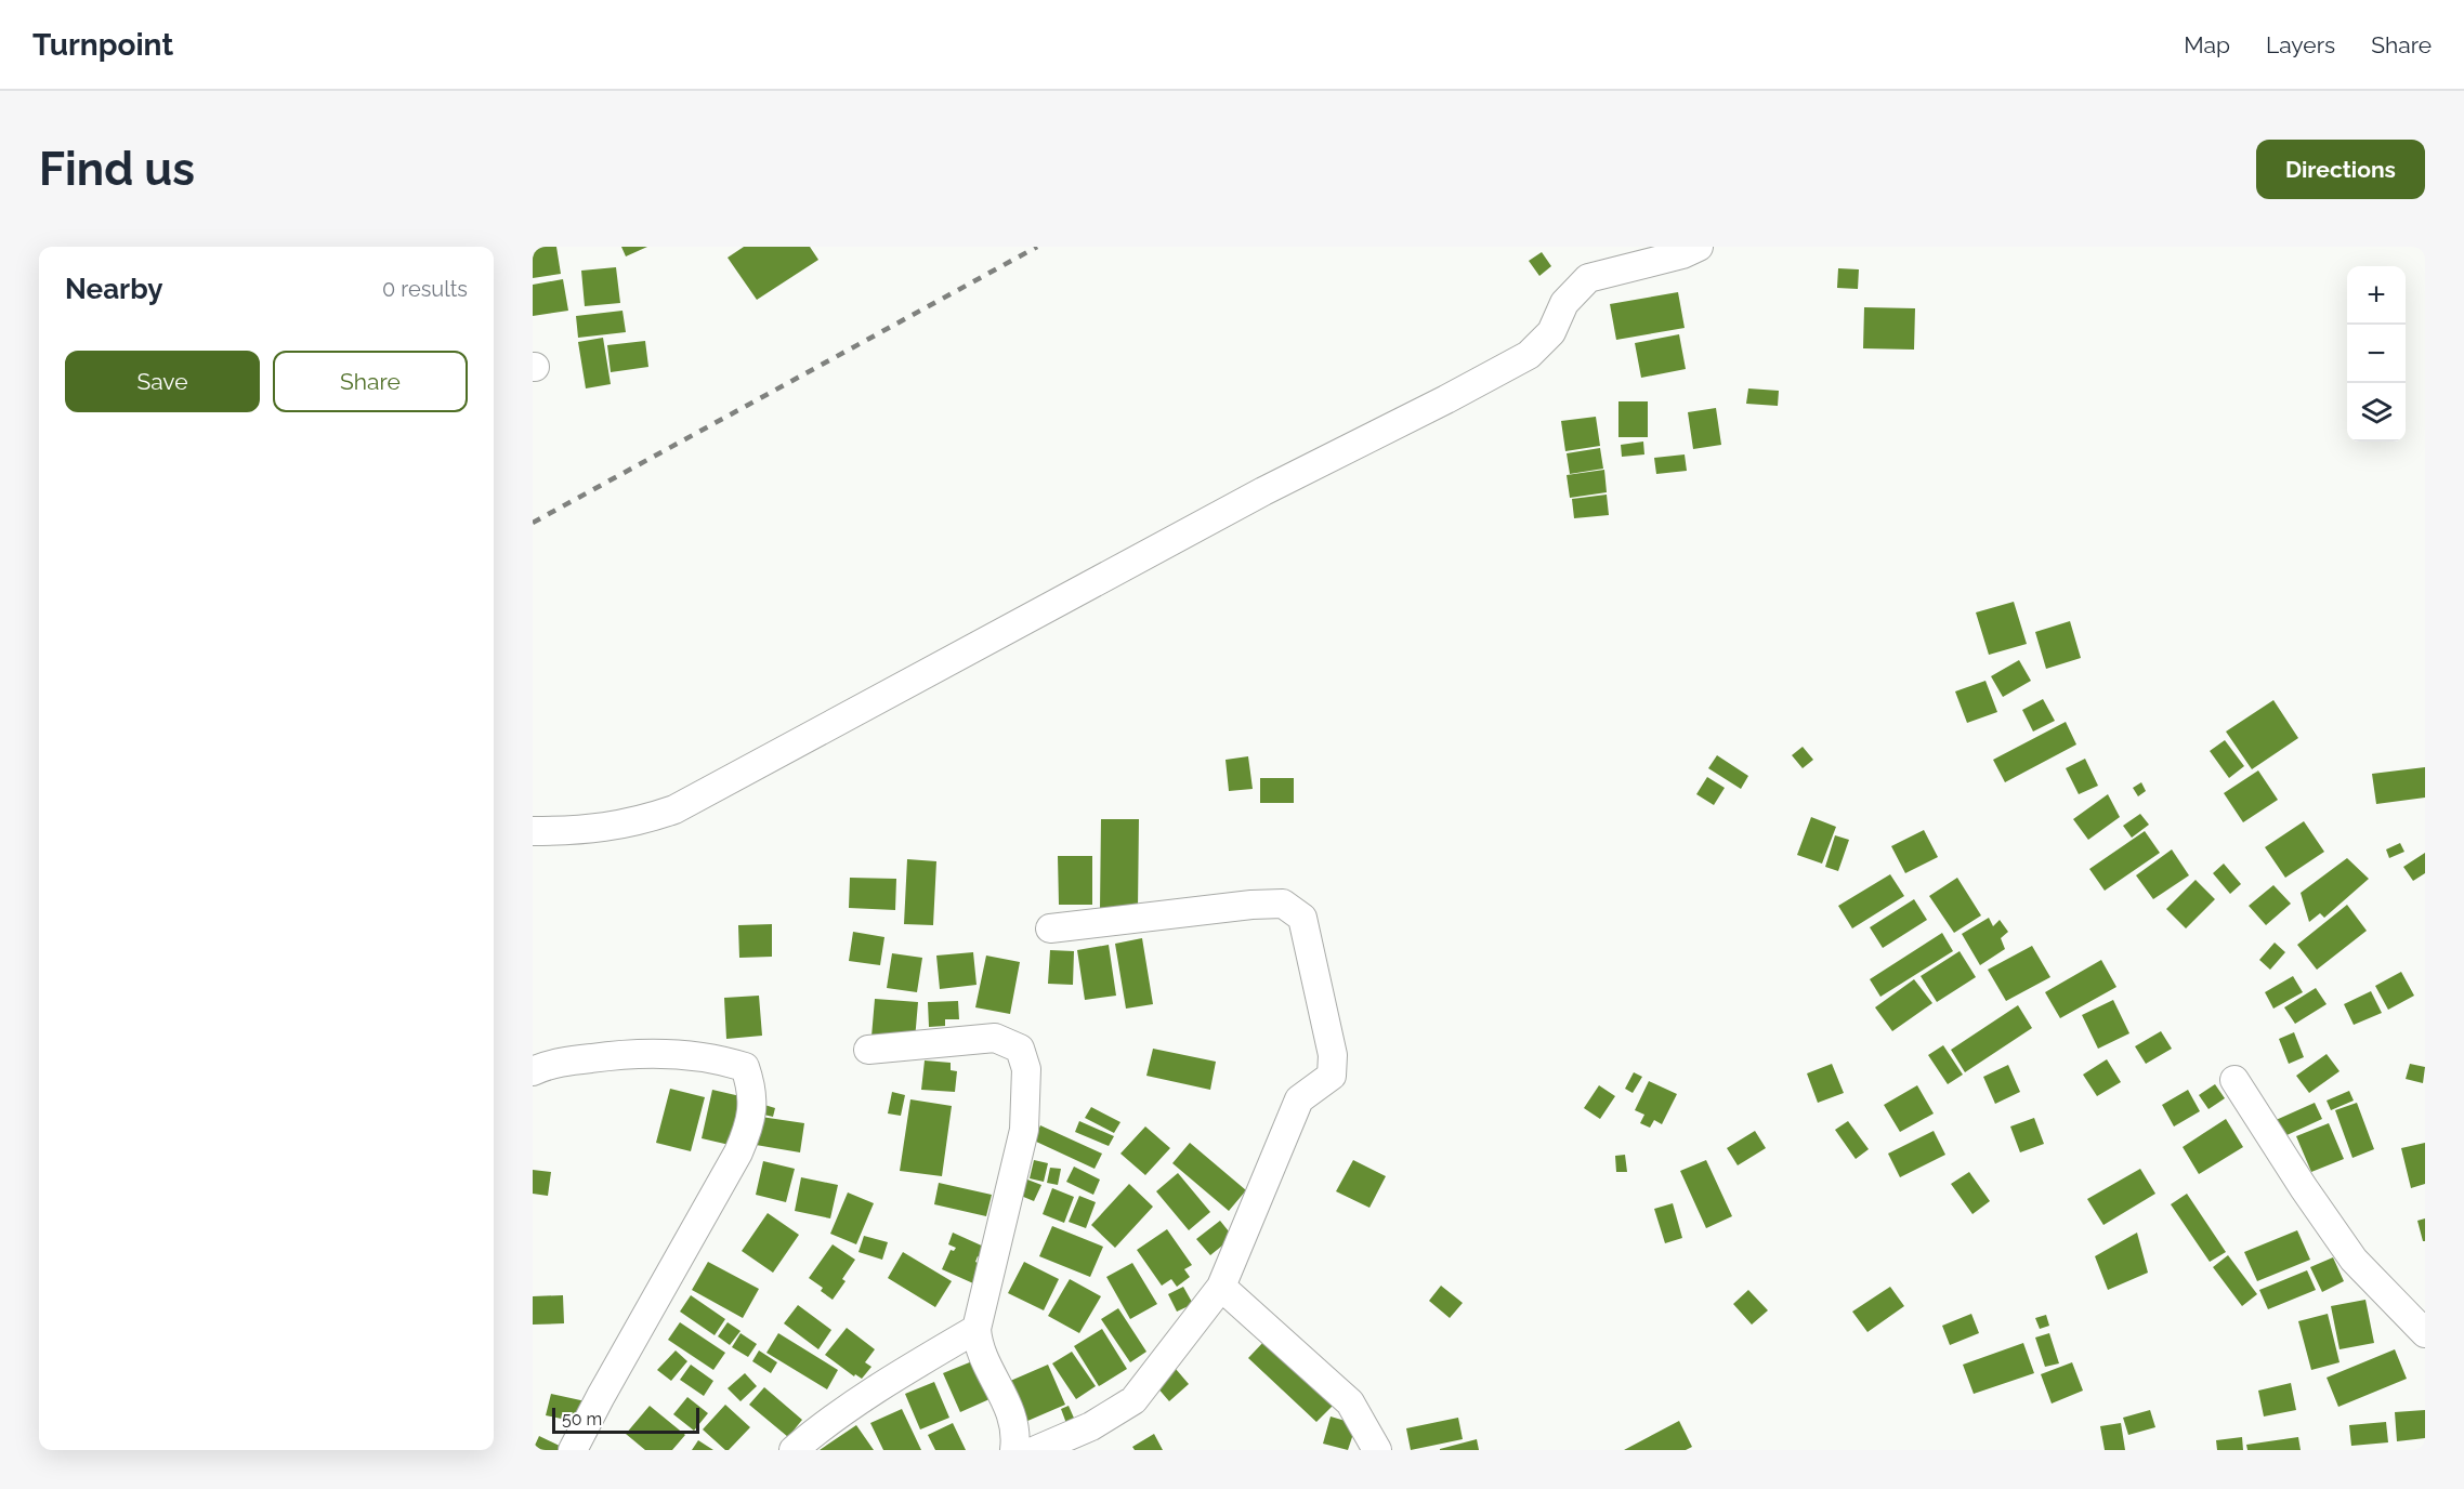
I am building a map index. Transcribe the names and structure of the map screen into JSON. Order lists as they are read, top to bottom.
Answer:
{
  "scale_bar": "50 m",
  "page": {
    "header": "Turnpoint",
    "nav": ["Map", "Layers", "Share"],
    "buttons": [
      "Directions",
      ["Save", "Share"]
    ],
    "title": "Find us",
    "heading": ["Nearby", "0 results"],
    "map_buttons": ["+", "−"],
    "scale": "50 m"
  }
}
